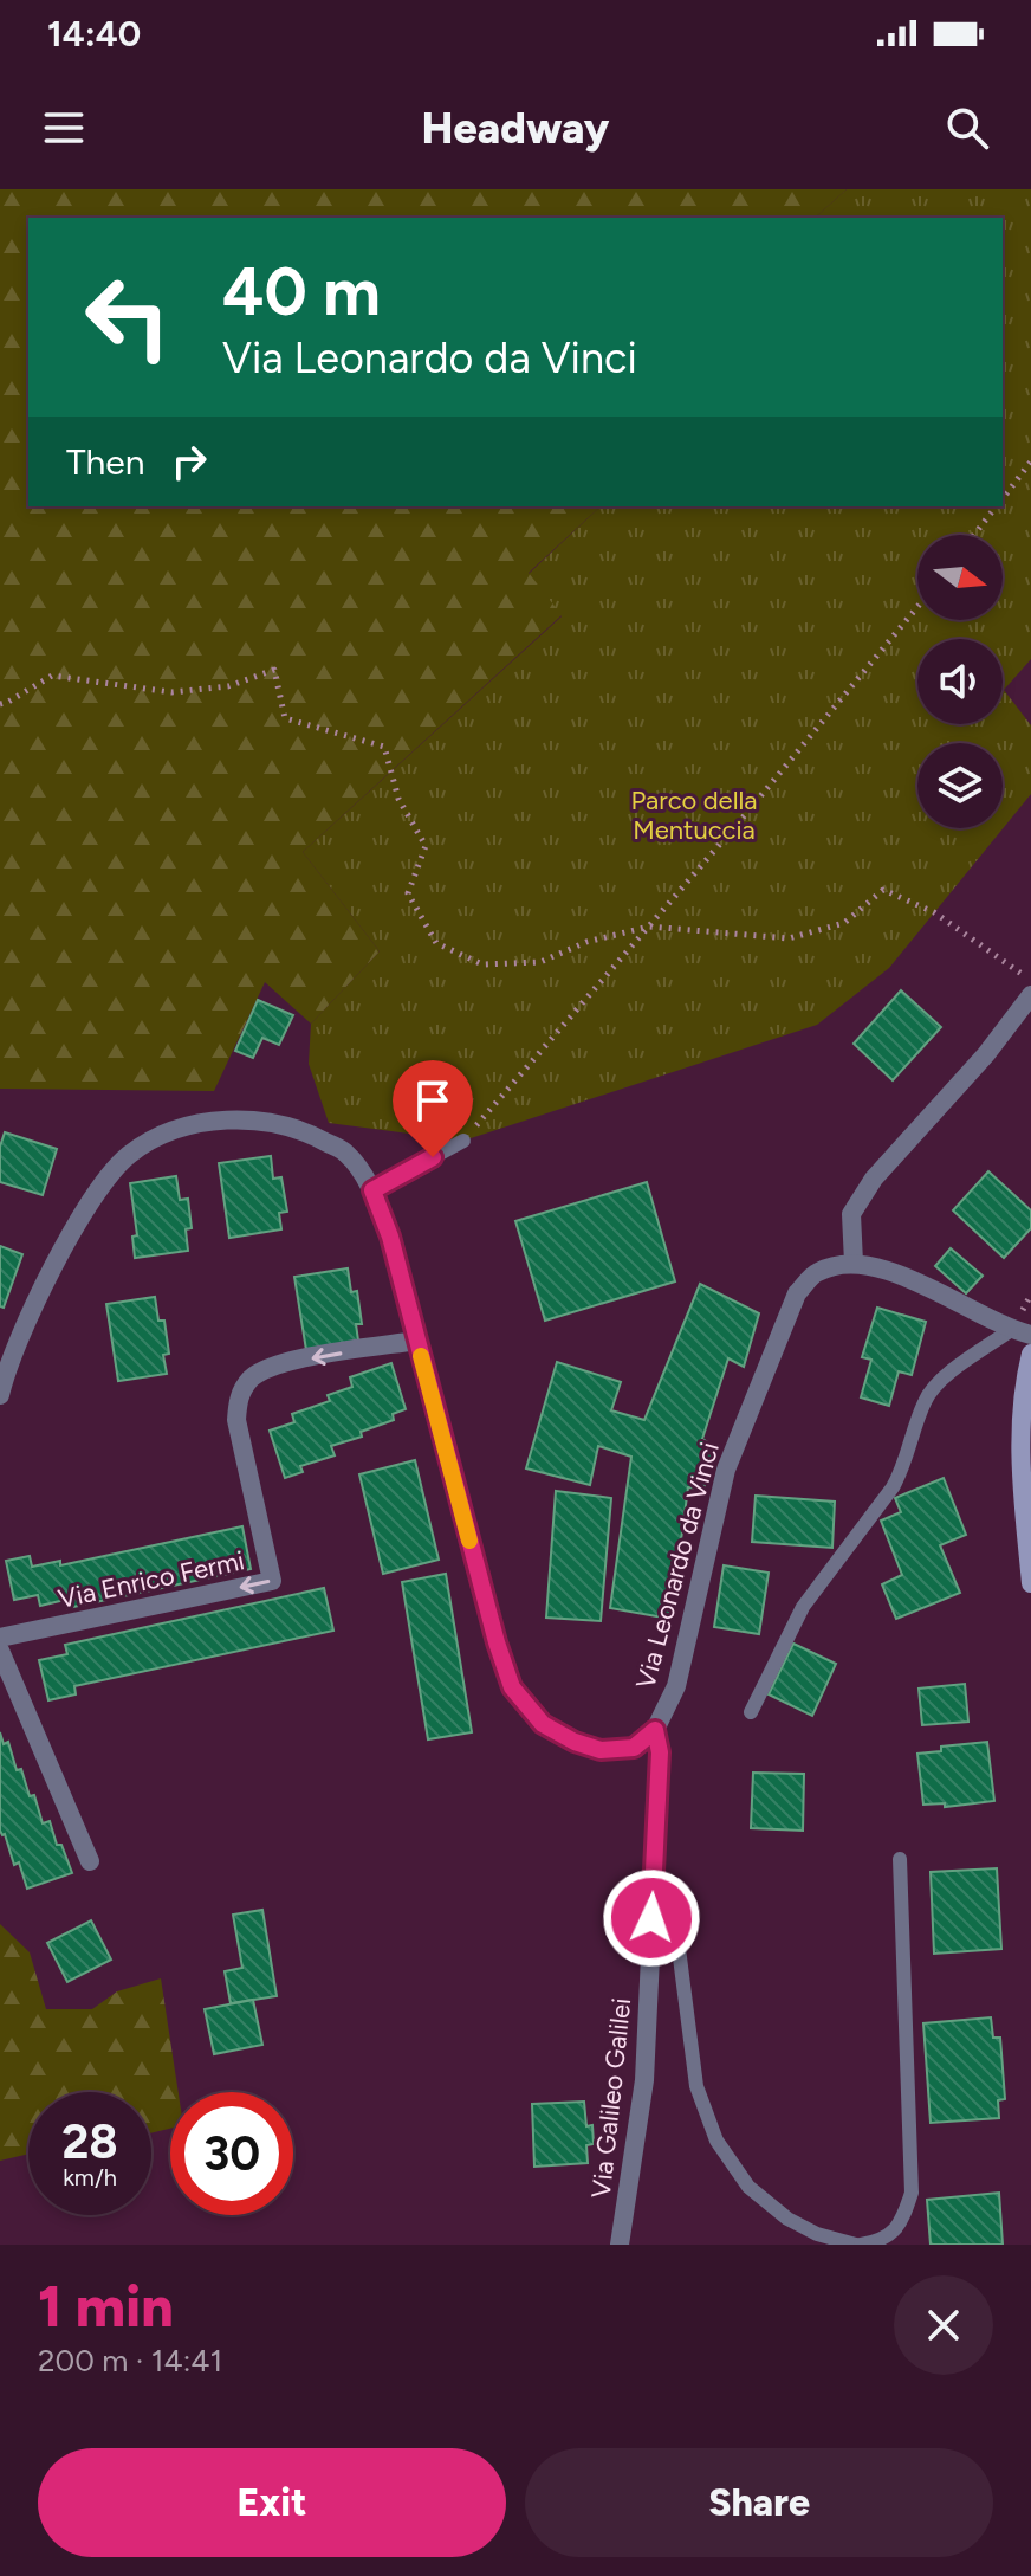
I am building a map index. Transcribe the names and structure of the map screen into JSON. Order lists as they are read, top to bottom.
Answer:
{
  "streets": {
    "street": ["Via Leonardo da Vinci", "Via Enrico Fermi", "Via Galileo Galilei"]
  },
  "crossings": [
    ["Via Leonardo da Vinci", "Via Enrico Fermi"],
    ["Via Leonardo da Vinci", "Via Galileo Galilei"]
  ],
  "parks": ["Parco della Mentuccia"],
  "north": "right",
  "page": {
    "status": "14:40",
    "header": "Headway",
    "turn": ["40 m", "Via Leonardo da Vinci"],
    "then": "Then",
    "speed": "28 km/h",
    "limit": "30",
    "heading": ["1 min", "200 m · 14:41"],
    "buttons": ["Exit", "Share"]
  }
}
